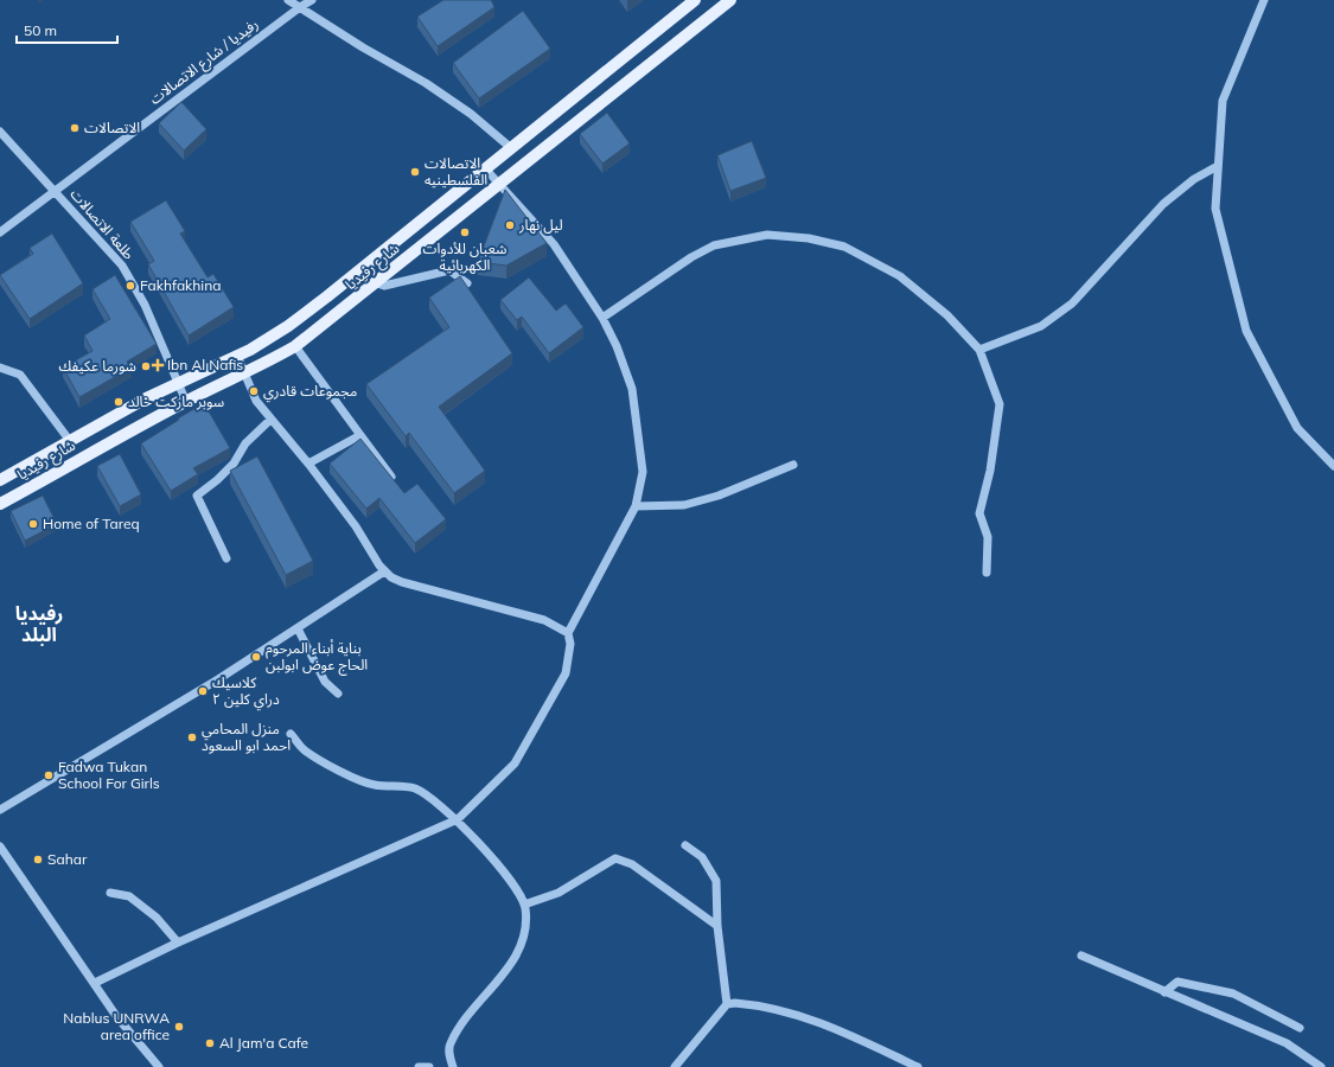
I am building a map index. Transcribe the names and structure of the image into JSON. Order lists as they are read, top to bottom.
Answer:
{
  "streets": {
    "main road": ["شارع رفيديا"],
    "street": ["رفيديا / شارع الاتصالات", "طلعة الاتصالات"]
  },
  "crossings": [
    ["رفيديا / شارع الاتصالات", "طلعة الاتصالات"],
    ["طلعة الاتصالات", "شارع رفيديا"]
  ],
  "districts": ["رفيديا البلد"],
  "places": {
    "other": [
      "الاتصالات",
      "الاتصالات الفلسطينيه",
      "ليل نهار",
      "شعبان للأدوات الكهربائية",
      "Fakhfakhina",
      "شورما عكيفك",
      "مجموعات قادري",
      "سوبر مارکت خالد",
      "Home of Tareq",
      "بناية أبناء المرحوم الحاج عوض ابولبن",
      "كلاسيك دراي كلين ٢",
      "منزل المحامي احمد ابو السعود",
      "Fadwa Tukan School For Girls",
      "Sahar",
      "Nablus UNRWA area office",
      "Al Jam'a Cafe"
    ],
    "health": ["Ibn Al Nafis"]
  },
  "scale_bar": "50 m"
}
